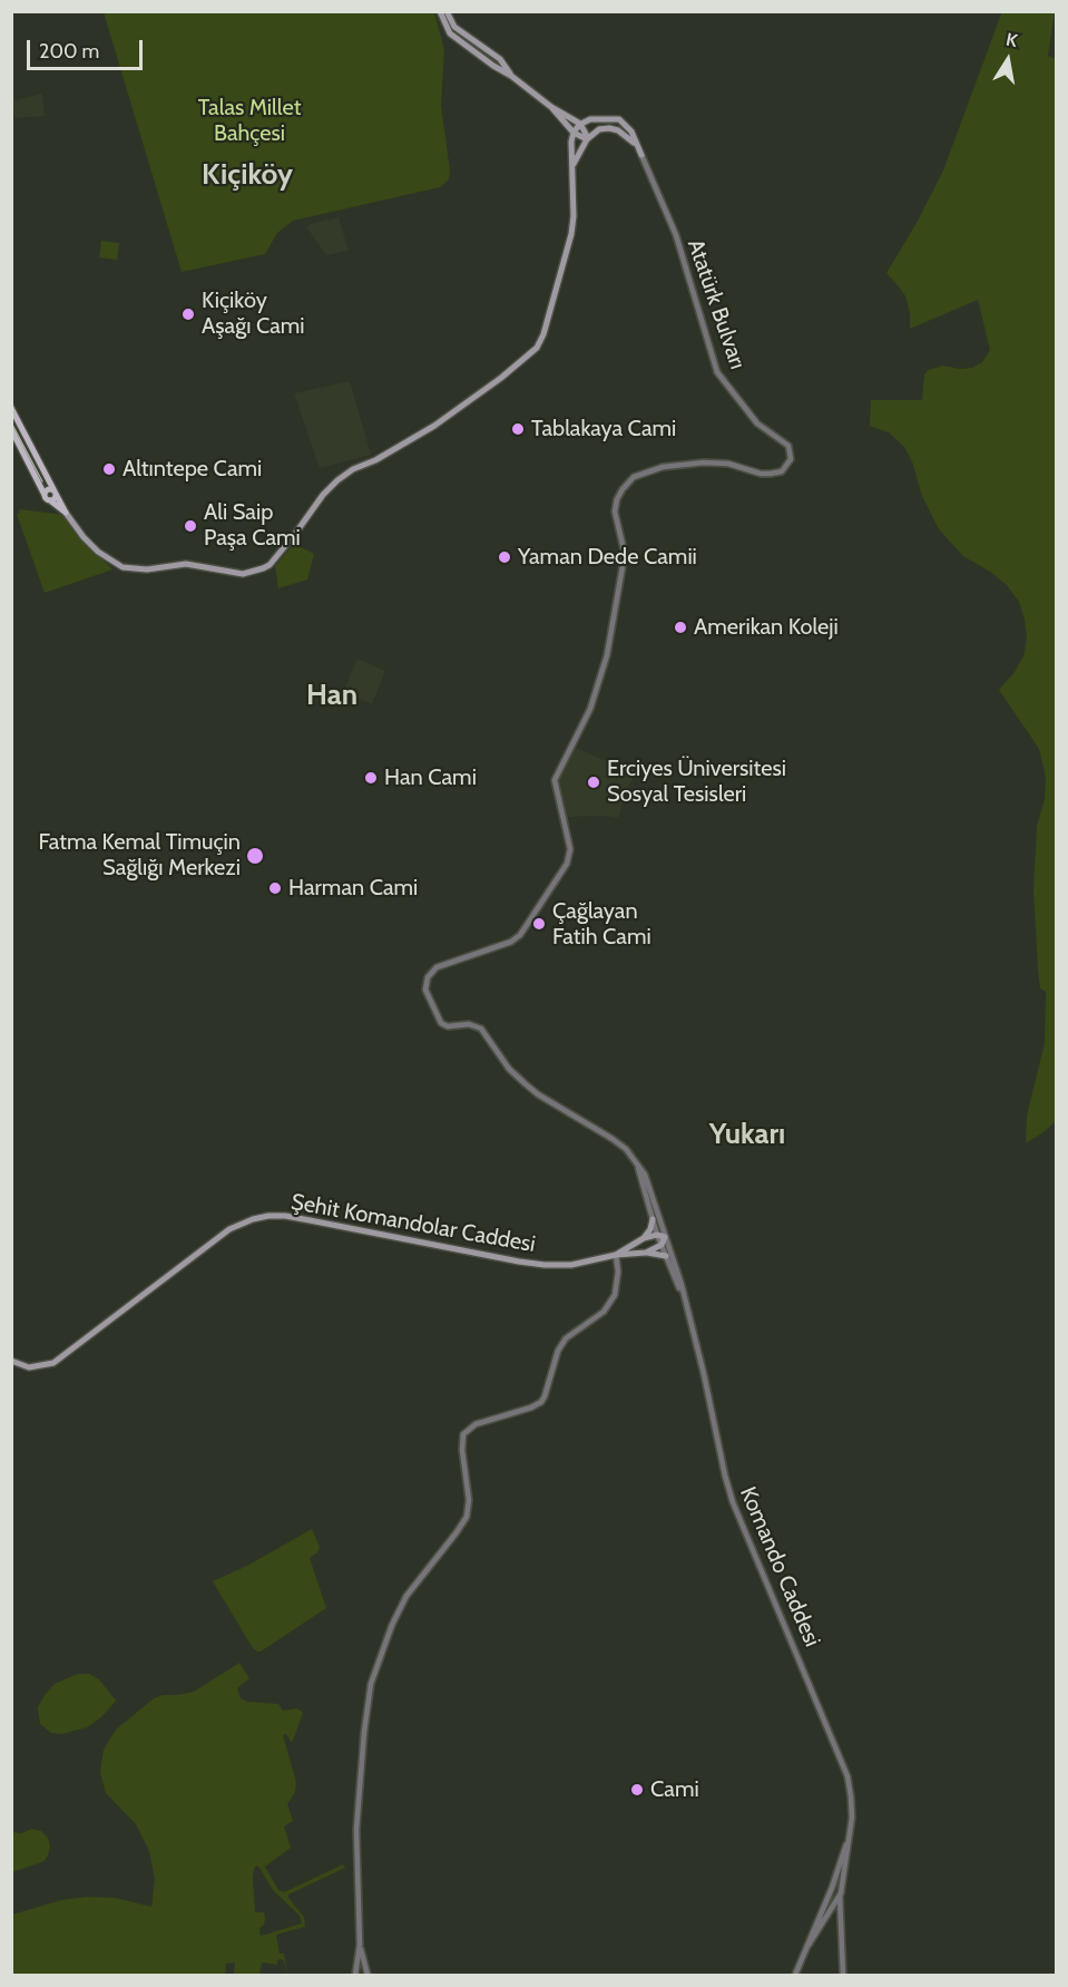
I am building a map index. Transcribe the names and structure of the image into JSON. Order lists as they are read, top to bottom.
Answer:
{
  "streets": {
    "main road": ["Şehit Komandolar Caddesi"],
    "street": ["Atatürk Bulvarı", "Komando Caddesi"]
  },
  "districts": ["Kiçiköy", "Han", "Yukarı"],
  "parks": ["Talas Millet Bahçesi"],
  "places": [
    "Kiçiköy Aşağı Cami",
    "Tablakaya Cami",
    "Altıntepe Cami",
    "Ali Saip Paşa Cami",
    "Yaman Dede Camii",
    "Amerikan Koleji",
    "Han Cami",
    "Erciyes Üniversitesi Sosyal Tesisleri",
    "Fatma Kemal Timuçin Sağlığı Merkezi",
    "Harman Cami",
    "Çağlayan Fatih Cami",
    "Cami"
  ],
  "scale_bar": "200 m",
  "north": "top"
}
